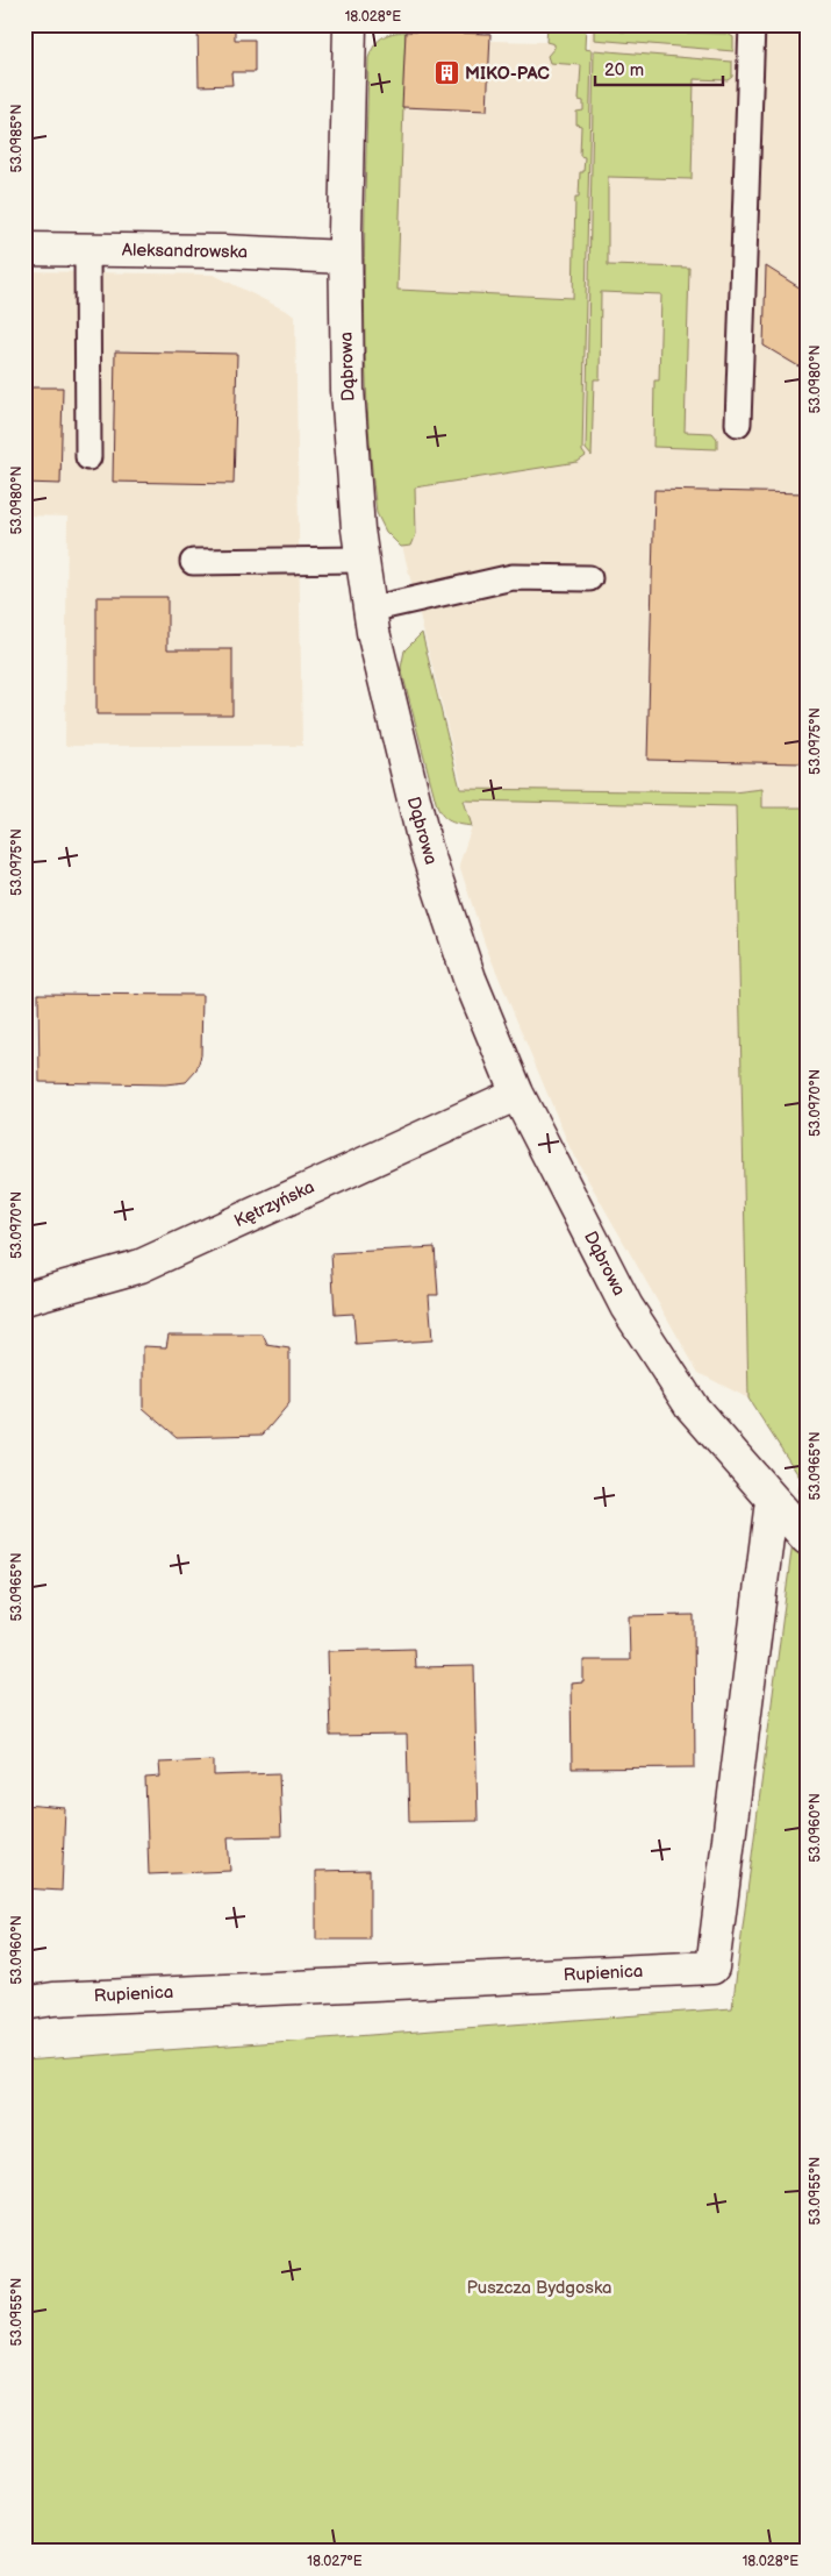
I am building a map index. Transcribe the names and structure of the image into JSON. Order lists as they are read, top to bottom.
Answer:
{
  "streets": {
    "street": [
      "Aleksandrowska",
      "Dąbrowa",
      "Kętrzyńska",
      "Rupienica"
    ]
  },
  "crossings": [
    ["Aleksandrowska", "Dąbrowa"],
    ["Dąbrowa", "Kętrzyńska"],
    ["Dąbrowa", "Rupienica"]
  ],
  "parks": ["Puszcza Bydgoska"],
  "places": {
    "building": ["MIKO-PAC"]
  },
  "scale_bar": "20 m",
  "coordinates": [
    "18.028°E",
    "53.0985°N",
    "53.0980°N",
    "53.0975°N",
    "53.0970°N",
    "53.0965°N",
    "53.0960°N",
    "53.0955°N",
    "18.027°E"
  ]
}
